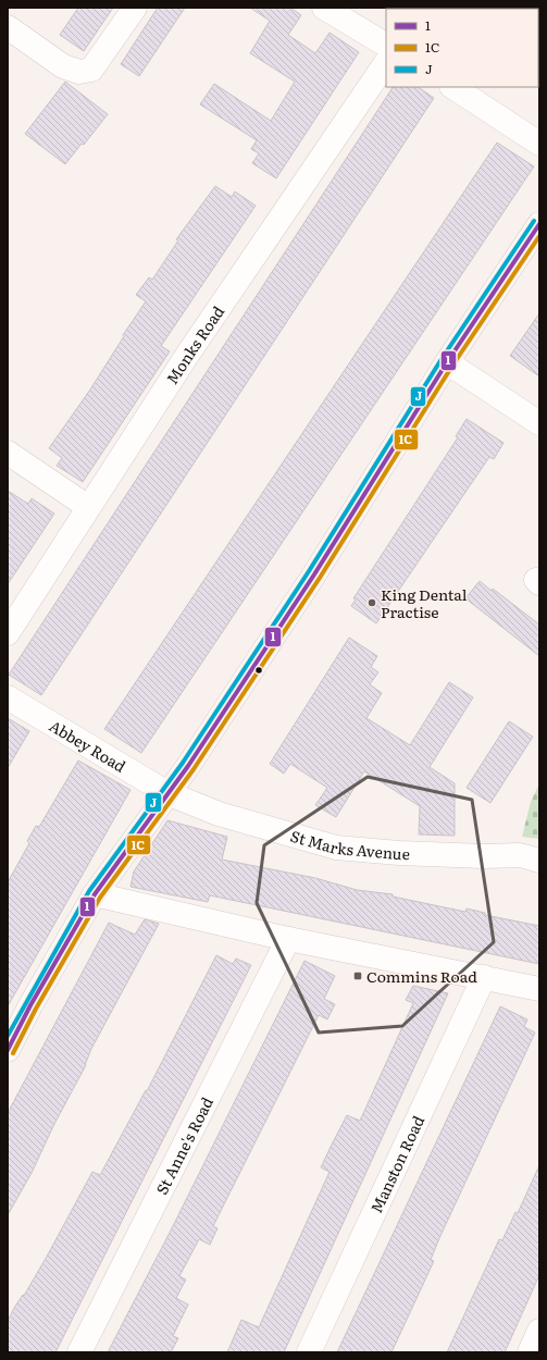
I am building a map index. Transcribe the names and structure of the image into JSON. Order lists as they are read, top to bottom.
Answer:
{
  "streets": {
    "street": [
      "Monks Road",
      "Abbey Road",
      "St Marks Avenue",
      "St Anne's Road",
      "Manston Road"
    ]
  },
  "crossings": [
    ["Abbey Road", "St Marks Avenue"]
  ],
  "places": {
    "other": ["King Dental Practise"],
    "transit": ["Commins Road"]
  },
  "lines": ["transit line J", "transit line 1", "transit line 1C"],
  "legend": ["1", "1C", "J"]
}
